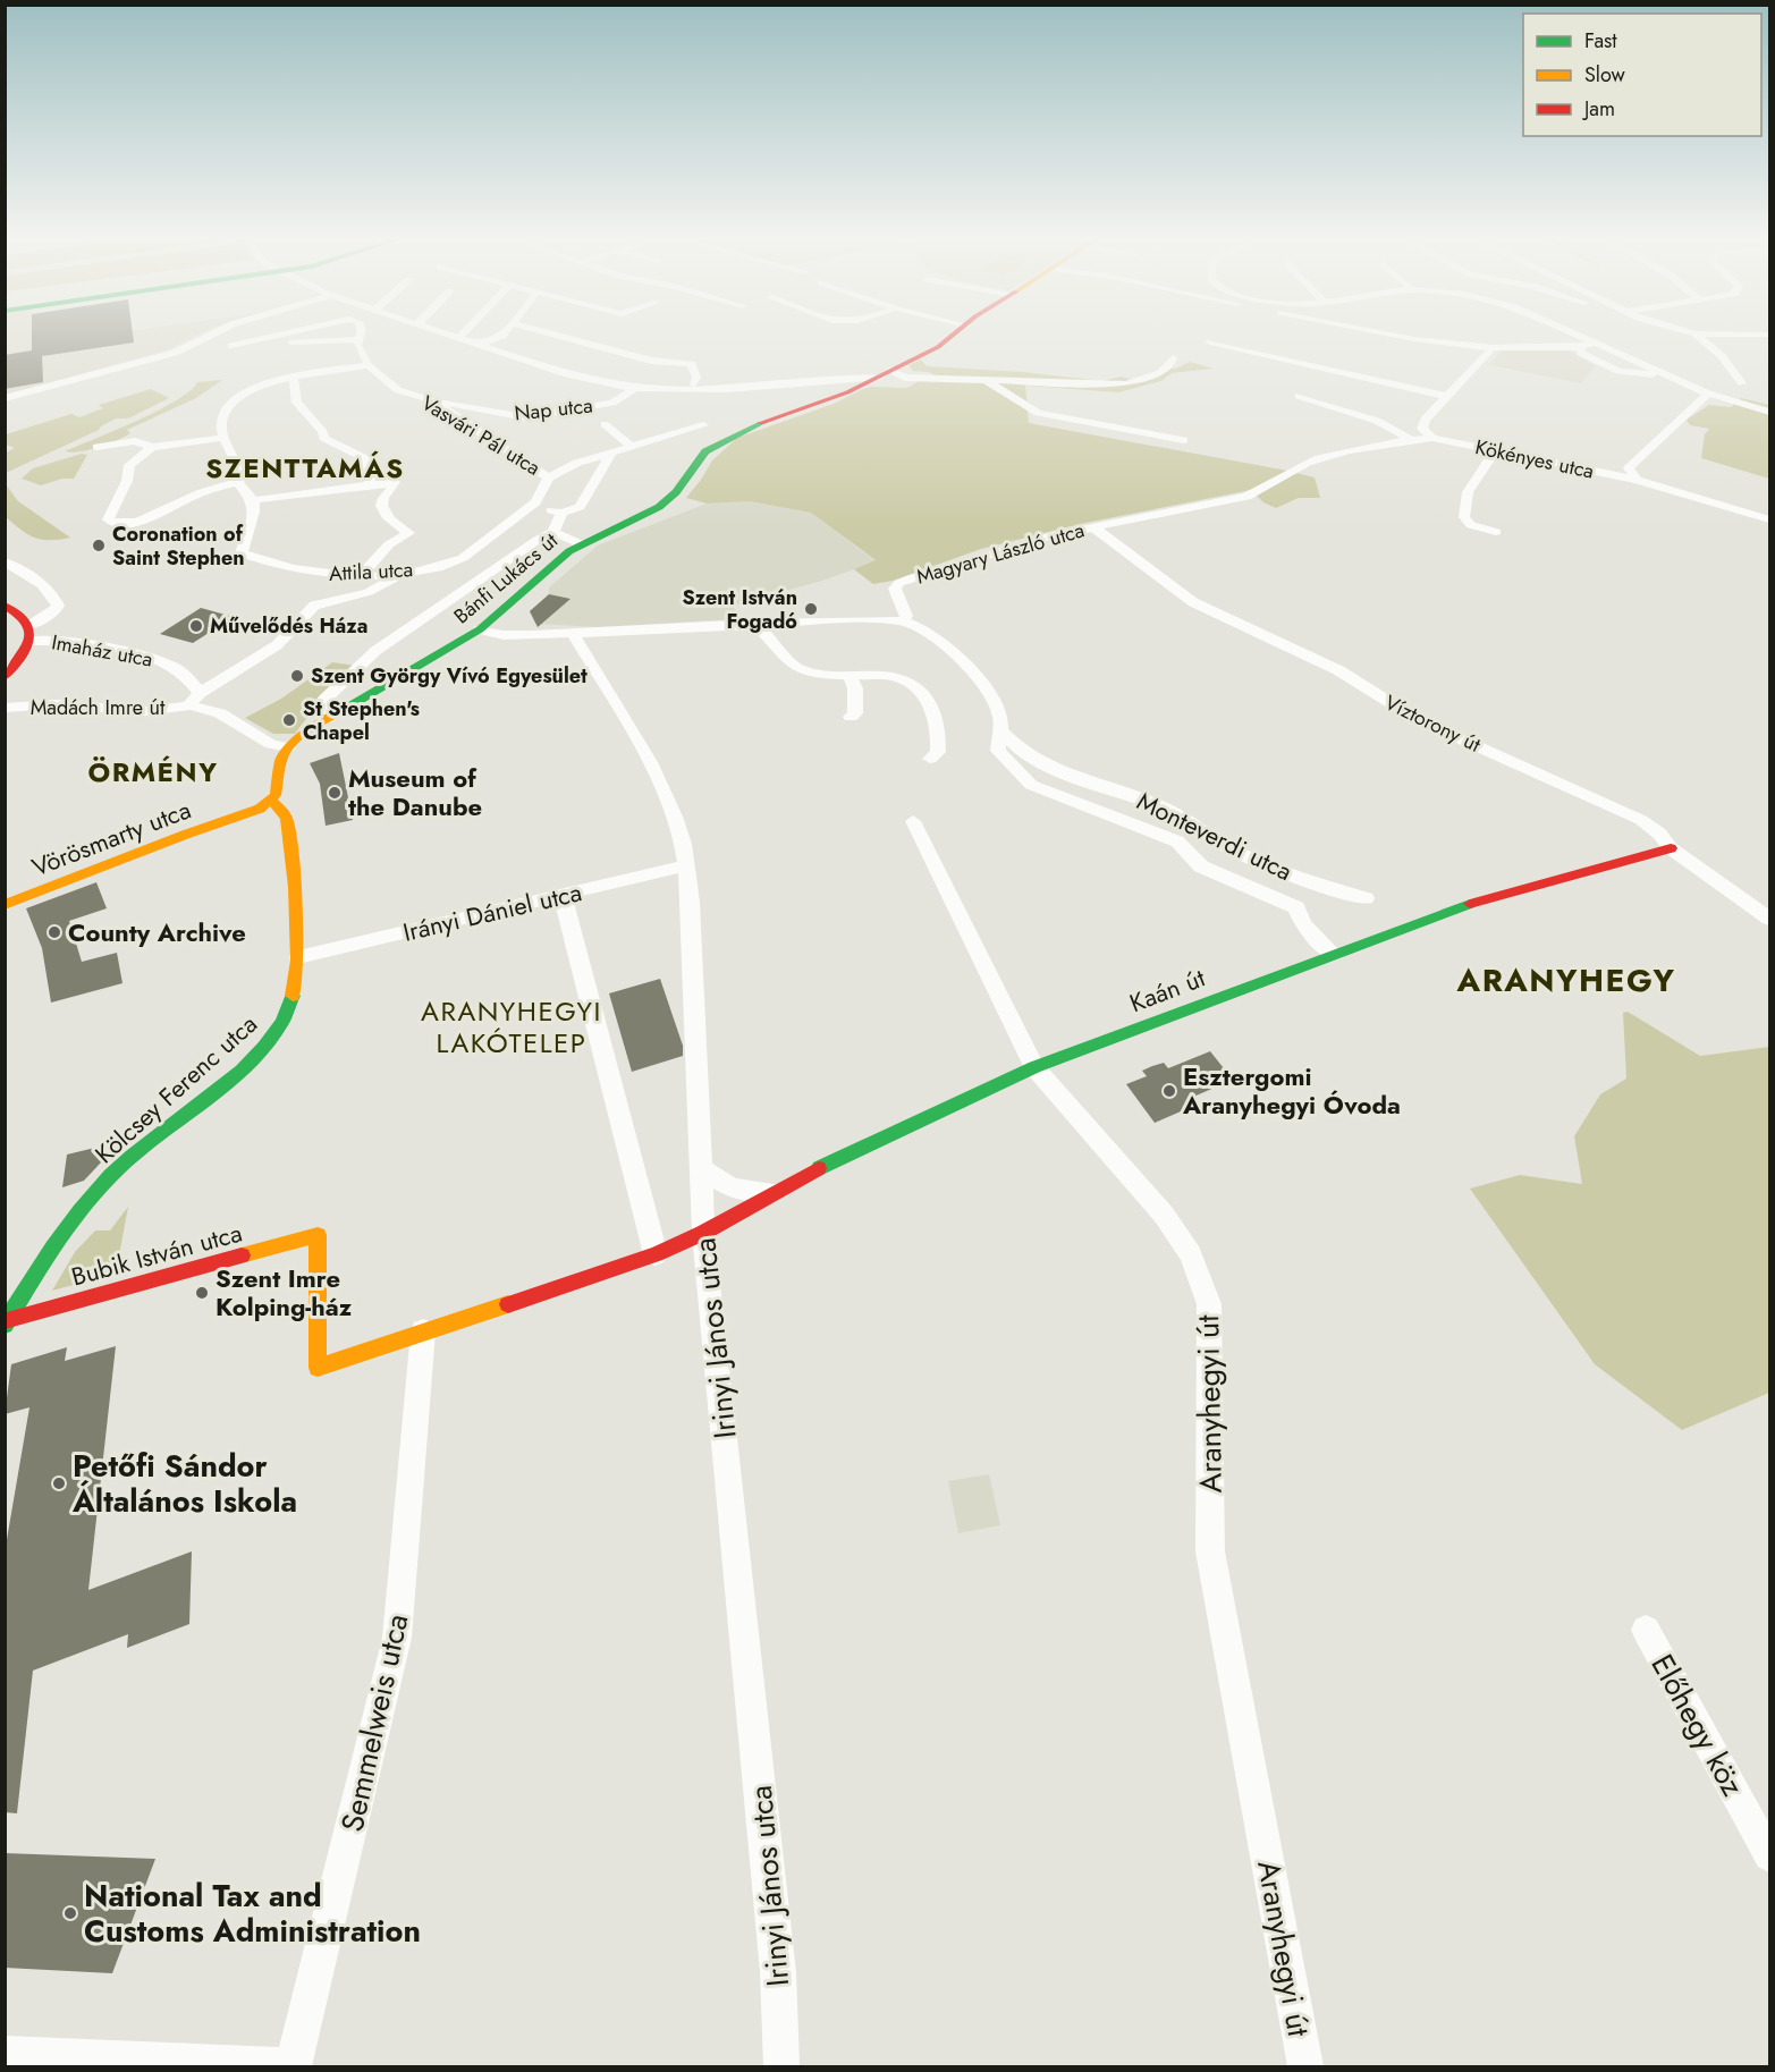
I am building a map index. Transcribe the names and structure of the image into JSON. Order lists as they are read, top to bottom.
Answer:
{
  "streets": {
    "main road": [
      "Bánfi Lukács út",
      "Vörösmarty utca",
      "Kaán út",
      "Kölcsey Ferenc utca",
      "Bubik István utca"
    ],
    "street": [
      "Nap utca",
      "Vasvári Pál utca",
      "Kökényes utca",
      "Magyary László utca",
      "Attila utca",
      "Imaház utca",
      "Madách Imre út",
      "Víztorony út",
      "Monteverdi utca",
      "Irányi Dániel utca",
      "Irinyi János utca",
      "Aranyhegyi út",
      "Semmelweis utca",
      "Előhegy köz"
    ]
  },
  "crossings": [
    ["Nap utca", "Vasvári Pál utca"],
    ["Vasvári Pál utca", "Attila utca"],
    ["Kökényes utca", "Magyary László utca"],
    ["Magyary László utca", "Bánfi Lukács út"],
    ["Magyary László utca", "Víztorony út"],
    ["Magyary László utca", "Monteverdi utca"],
    ["Magyary László utca", "Irinyi János utca"],
    ["Bánfi Lukács út", "Imaház utca"],
    ["Imaház utca", "Madách Imre út"],
    ["Víztorony út", "Kaán út"],
    ["Monteverdi utca", "Kaán út"],
    ["Vörösmarty utca", "Kölcsey Ferenc utca"],
    ["Irányi Dániel utca", "Kölcsey Ferenc utca"],
    ["Irányi Dániel utca", "Irinyi János utca"],
    ["Kaán út", "Irinyi János utca"],
    ["Kaán út", "Aranyhegyi út"],
    ["Kölcsey Ferenc utca", "Bubik István utca"],
    ["Bubik István utca", "Semmelweis utca"]
  ],
  "districts": [
    "SZENTTAMÁS",
    "ÖRMÉNY",
    "ARANYHEGY",
    "ARANYHEGYI LAKÓTELEP"
  ],
  "places": [
    "Coronation of Saint Stephen",
    "Szent István Fogadó",
    "Művelődés Háza",
    "Szent György Vívó Egyesület",
    "St Stephen's Chapel",
    "Museum of the Danube",
    "County Archive",
    "Esztergomi Aranyhegyi Óvoda",
    "Szent Imre Kolping-ház",
    "Petőfi Sándor Általános Iskola",
    "National Tax and Customs Administration"
  ],
  "legend": ["Fast", "Slow", "Jam"]
}
